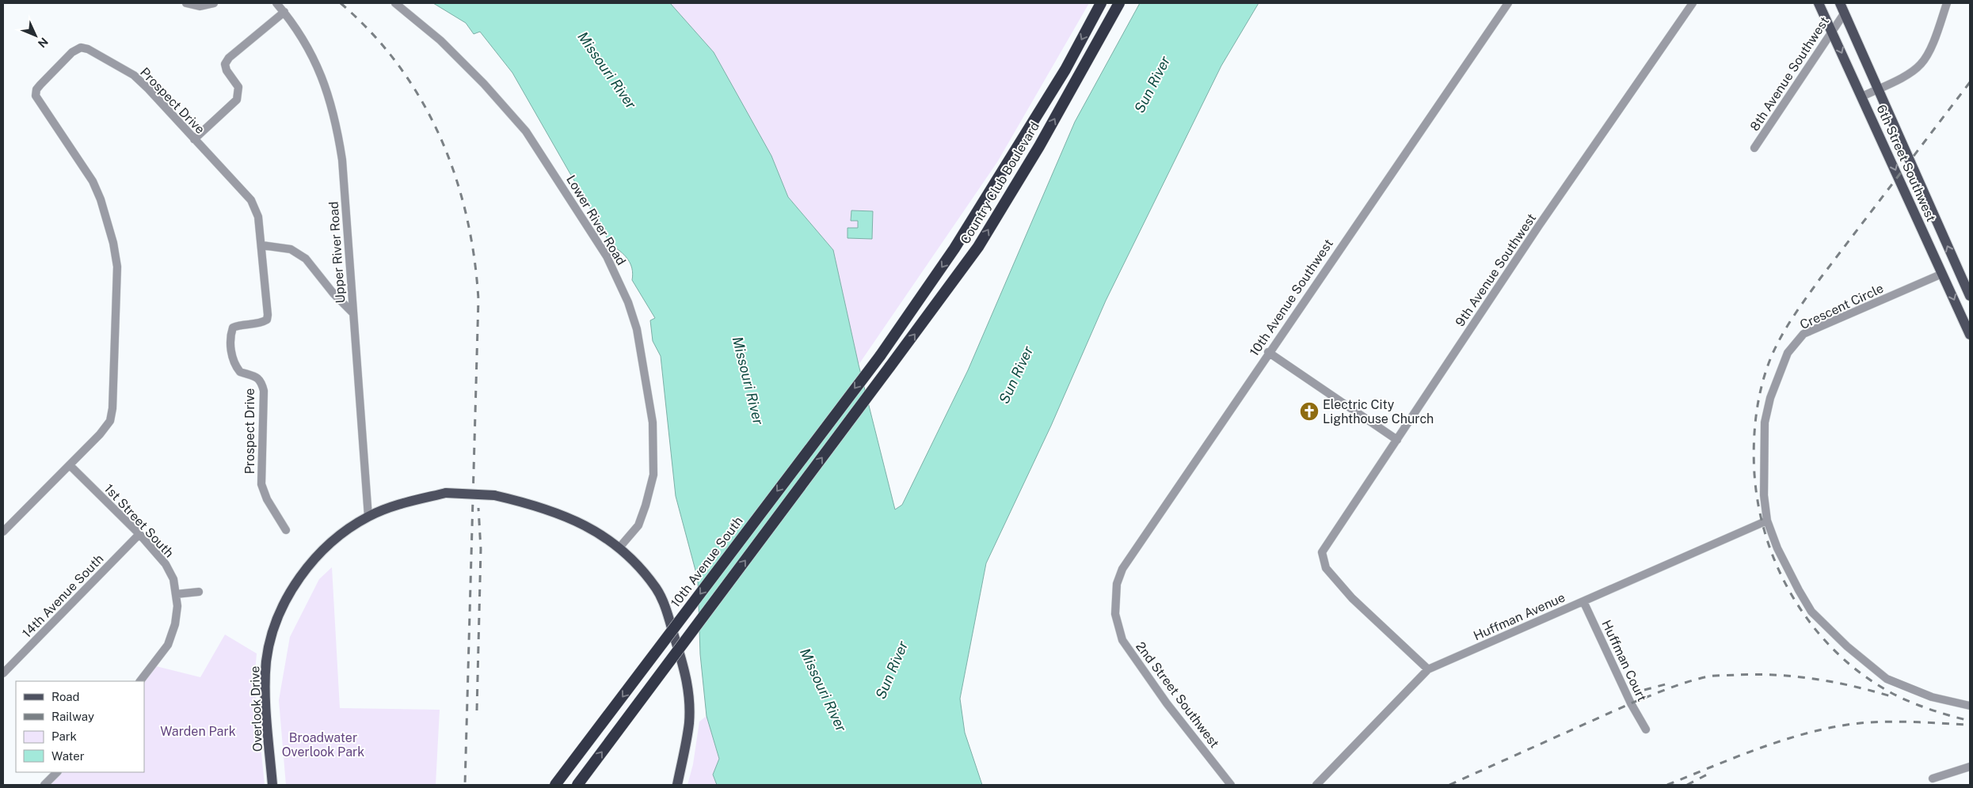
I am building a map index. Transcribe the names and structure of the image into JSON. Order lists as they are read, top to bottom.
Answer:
{
  "streets": {
    "highway": ["Country Club Boulevard", "10th Avenue South"],
    "main road": ["6th Street Southwest", "Overlook Drive"],
    "street": [
      "8th Avenue Southwest",
      "Prospect Drive",
      "Lower River Road",
      "Upper River Road",
      "9th Avenue Southwest",
      "10th Avenue Southwest",
      "Crescent Circle",
      "1st Street South",
      "14th Avenue South",
      "Huffman Avenue",
      "Huffman Court",
      "2nd Street Southwest"
    ]
  },
  "crossings": [
    ["8th Avenue Southwest", "6th Street Southwest"],
    ["Prospect Drive", "1st Street South"],
    ["6th Street Southwest", "Crescent Circle"],
    ["Country Club Boulevard", "10th Avenue South"],
    ["Lower River Road", "Overlook Drive"],
    ["Upper River Road", "Overlook Drive"],
    ["9th Avenue Southwest", "Huffman Avenue"],
    ["10th Avenue Southwest", "2nd Street Southwest"],
    ["Crescent Circle", "Huffman Avenue"],
    ["1st Street South", "14th Avenue South"],
    ["Huffman Avenue", "Huffman Court"]
  ],
  "one_way": ["10th Avenue South"],
  "water": ["Missouri River", "Sun River"],
  "parks": ["Warden Park", "Broadwater Overlook Park"],
  "places": {
    "church": ["Electric City Lighthouse Church"]
  },
  "legend": [
    "Road",
    "Railway",
    "Park",
    "Water"
  ],
  "north": "bottom right"
}
